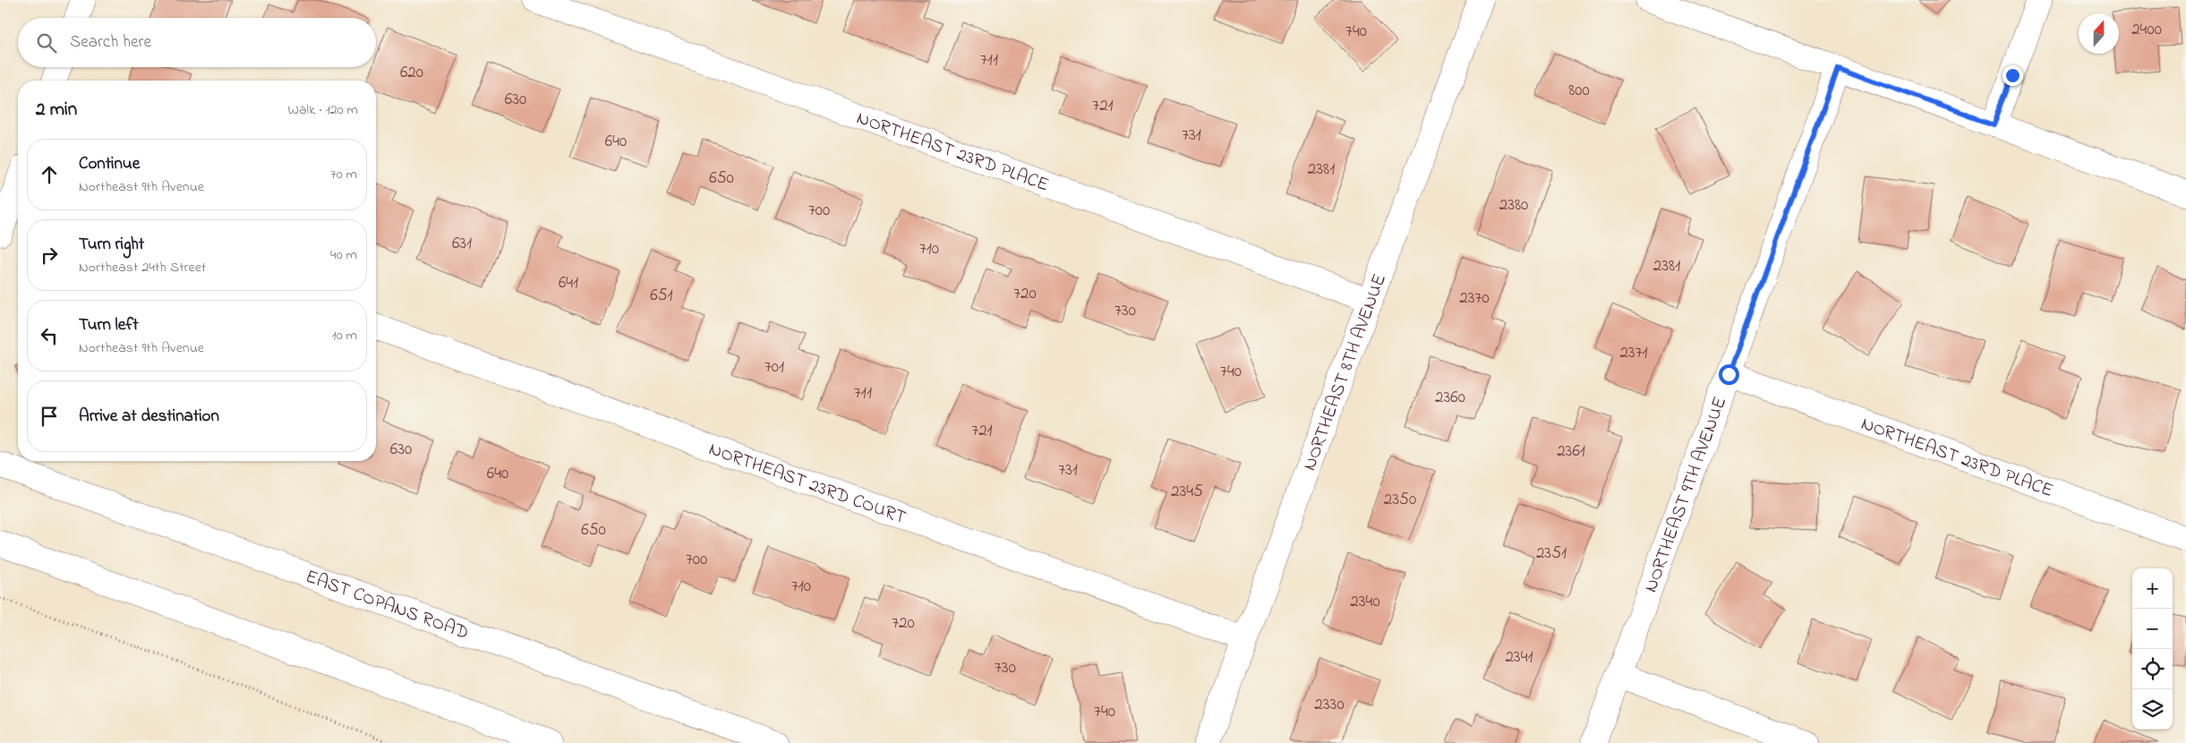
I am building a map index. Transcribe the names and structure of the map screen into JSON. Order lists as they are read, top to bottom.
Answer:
{
  "streets": {
    "street": [
      "NORTHEAST 23RD PLACE",
      "NORTHEAST 8TH AVENUE",
      "NORTHEAST 23RD COURT",
      "NORTHEAST 9TH AVENUE",
      "EAST COPANS ROAD"
    ]
  },
  "crossings": [
    ["NORTHEAST 23RD PLACE", "NORTHEAST 8TH AVENUE"],
    ["NORTHEAST 23RD PLACE", "NORTHEAST 9TH AVENUE"],
    ["NORTHEAST 8TH AVENUE", "NORTHEAST 23RD COURT"]
  ],
  "house_numbers": [
    "2400",
    "740",
    "711",
    "620",
    "800",
    "630",
    "721",
    "731",
    "640",
    "2381",
    "650",
    "2380",
    "700",
    "631",
    "710",
    "2381",
    "641",
    "720",
    "651",
    "2370",
    "730",
    "2371",
    "701",
    "740",
    "711",
    "2360",
    "721",
    "630",
    "2361",
    "731",
    "640",
    "2345",
    "2350",
    "650",
    "2351",
    "700",
    "710",
    "2340",
    "720",
    "2341",
    "730",
    "2330",
    "740"
  ],
  "north": "top",
  "page": {
    "search": "Search here",
    "heading": ["2 min", "Walk · 120 m"],
    "list": [
      ["Continue", "Northeast 9th Avenue", "70 m"],
      ["Turn right", "Northeast 24th Street", "40 m"],
      ["Turn left", "Northeast 9th Avenue", "10 m"],
      "Arrive at destination"
    ],
    "map_buttons": ["+", "−"]
  }
}
